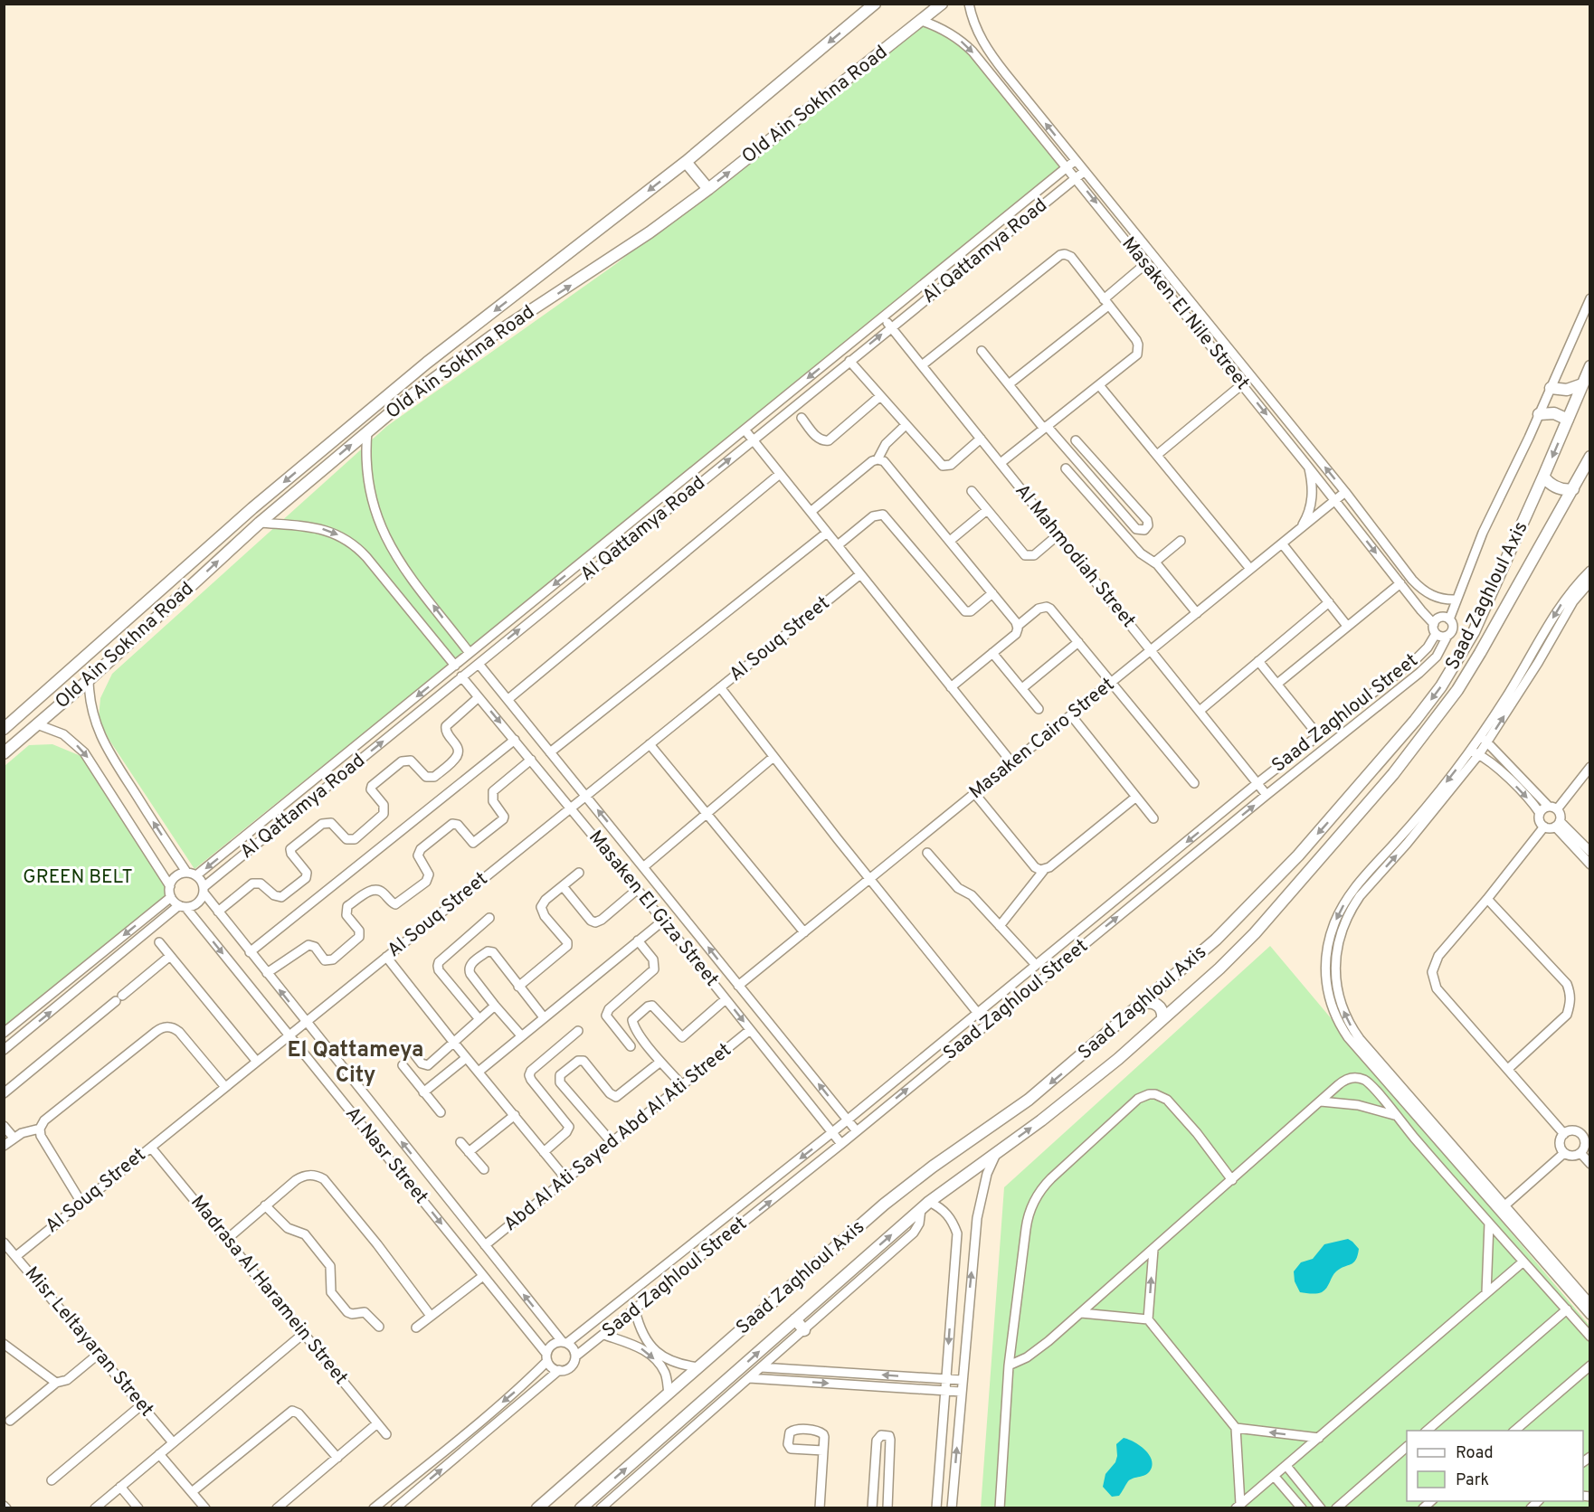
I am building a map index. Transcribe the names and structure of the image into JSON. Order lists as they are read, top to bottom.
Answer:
{
  "streets": {
    "main road": ["Old Ain Sokhna Road", "Saad Zaghloul Axis"],
    "street": [
      "Al Qattamya Road",
      "Masaken El Nile Street",
      "Al Mahmodiah Street",
      "Al Souq Street",
      "Saad Zaghloul Street",
      "Masaken Cairo Street",
      "Masaken El Giza Street",
      "Abd Al Ati Sayed Abd Al Ati Street",
      "Al Nasr Street",
      "Madrasa Al Haramein Street",
      "Misr Leltayaran Street"
    ]
  },
  "crossings": [
    ["Old Ain Sokhna Road", "Masaken El Nile Street"],
    ["Al Qattamya Road", "Masaken El Nile Street"],
    ["Al Qattamya Road", "Al Mahmodiah Street"],
    ["Al Qattamya Road", "Masaken El Giza Street"],
    ["Al Qattamya Road", "Al Nasr Street"],
    ["Masaken El Nile Street", "Saad Zaghloul Street"],
    ["Masaken El Nile Street", "Masaken Cairo Street"],
    ["Al Mahmodiah Street", "Saad Zaghloul Street"],
    ["Al Mahmodiah Street", "Masaken Cairo Street"],
    ["Al Souq Street", "Masaken El Giza Street"],
    ["Al Souq Street", "Al Nasr Street"],
    ["Al Souq Street", "Madrasa Al Haramein Street"],
    ["Al Souq Street", "Misr Leltayaran Street"],
    ["Saad Zaghloul Street", "Masaken El Giza Street"],
    ["Saad Zaghloul Street", "Al Nasr Street"],
    ["Masaken Cairo Street", "Masaken El Giza Street"],
    ["Masaken El Giza Street", "Abd Al Ati Sayed Abd Al Ati Street"],
    ["Abd Al Ati Sayed Abd Al Ati Street", "Al Nasr Street"]
  ],
  "districts": ["El Qattameya City"],
  "parks": ["GREEN BELT"],
  "legend": ["Road", "Park"]
}
